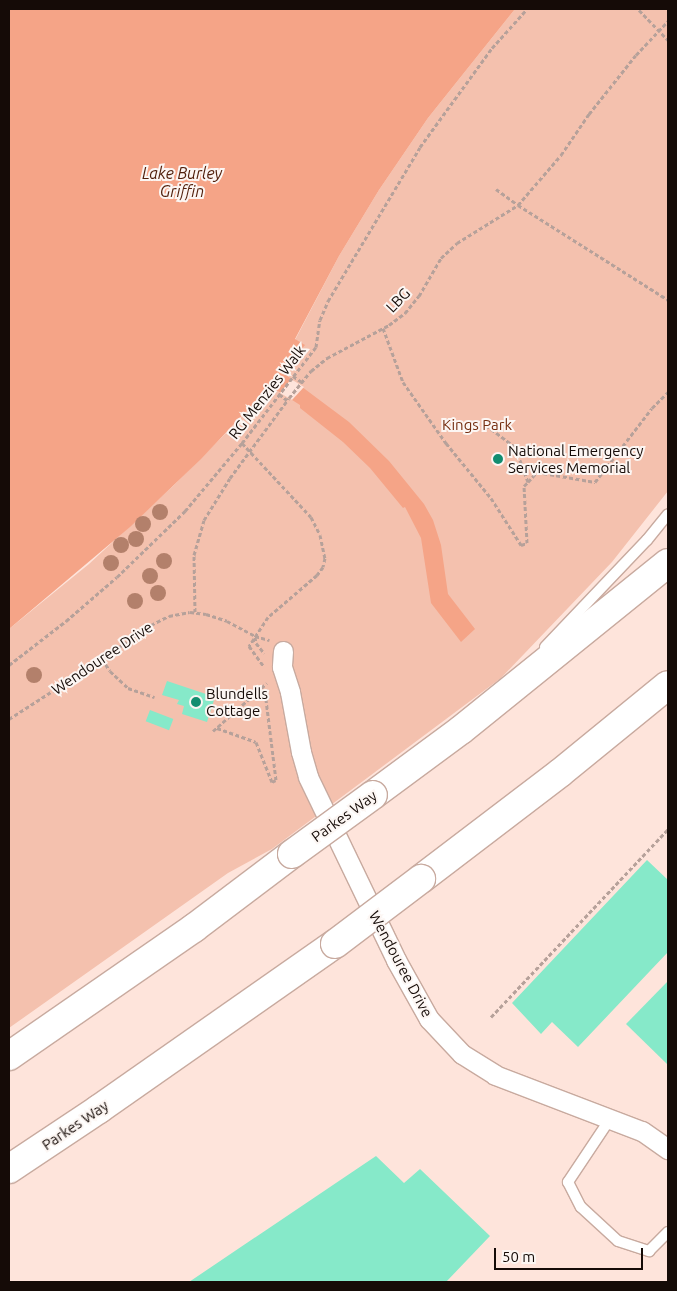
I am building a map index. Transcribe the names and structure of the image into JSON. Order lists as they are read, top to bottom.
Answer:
{
  "streets": {
    "main road": ["Parkes Way"],
    "street": ["Wendouree Drive"],
    "path": ["LBG", "RG Menzies Walk"]
  },
  "crossings": [
    ["LBG", "Wendouree Drive"]
  ],
  "water": ["Lake Burley Griffin"],
  "parks": ["Kings Park"],
  "places": ["National Emergency Services Memorial", "Blundells Cottage"],
  "scale_bar": "50 m"
}
